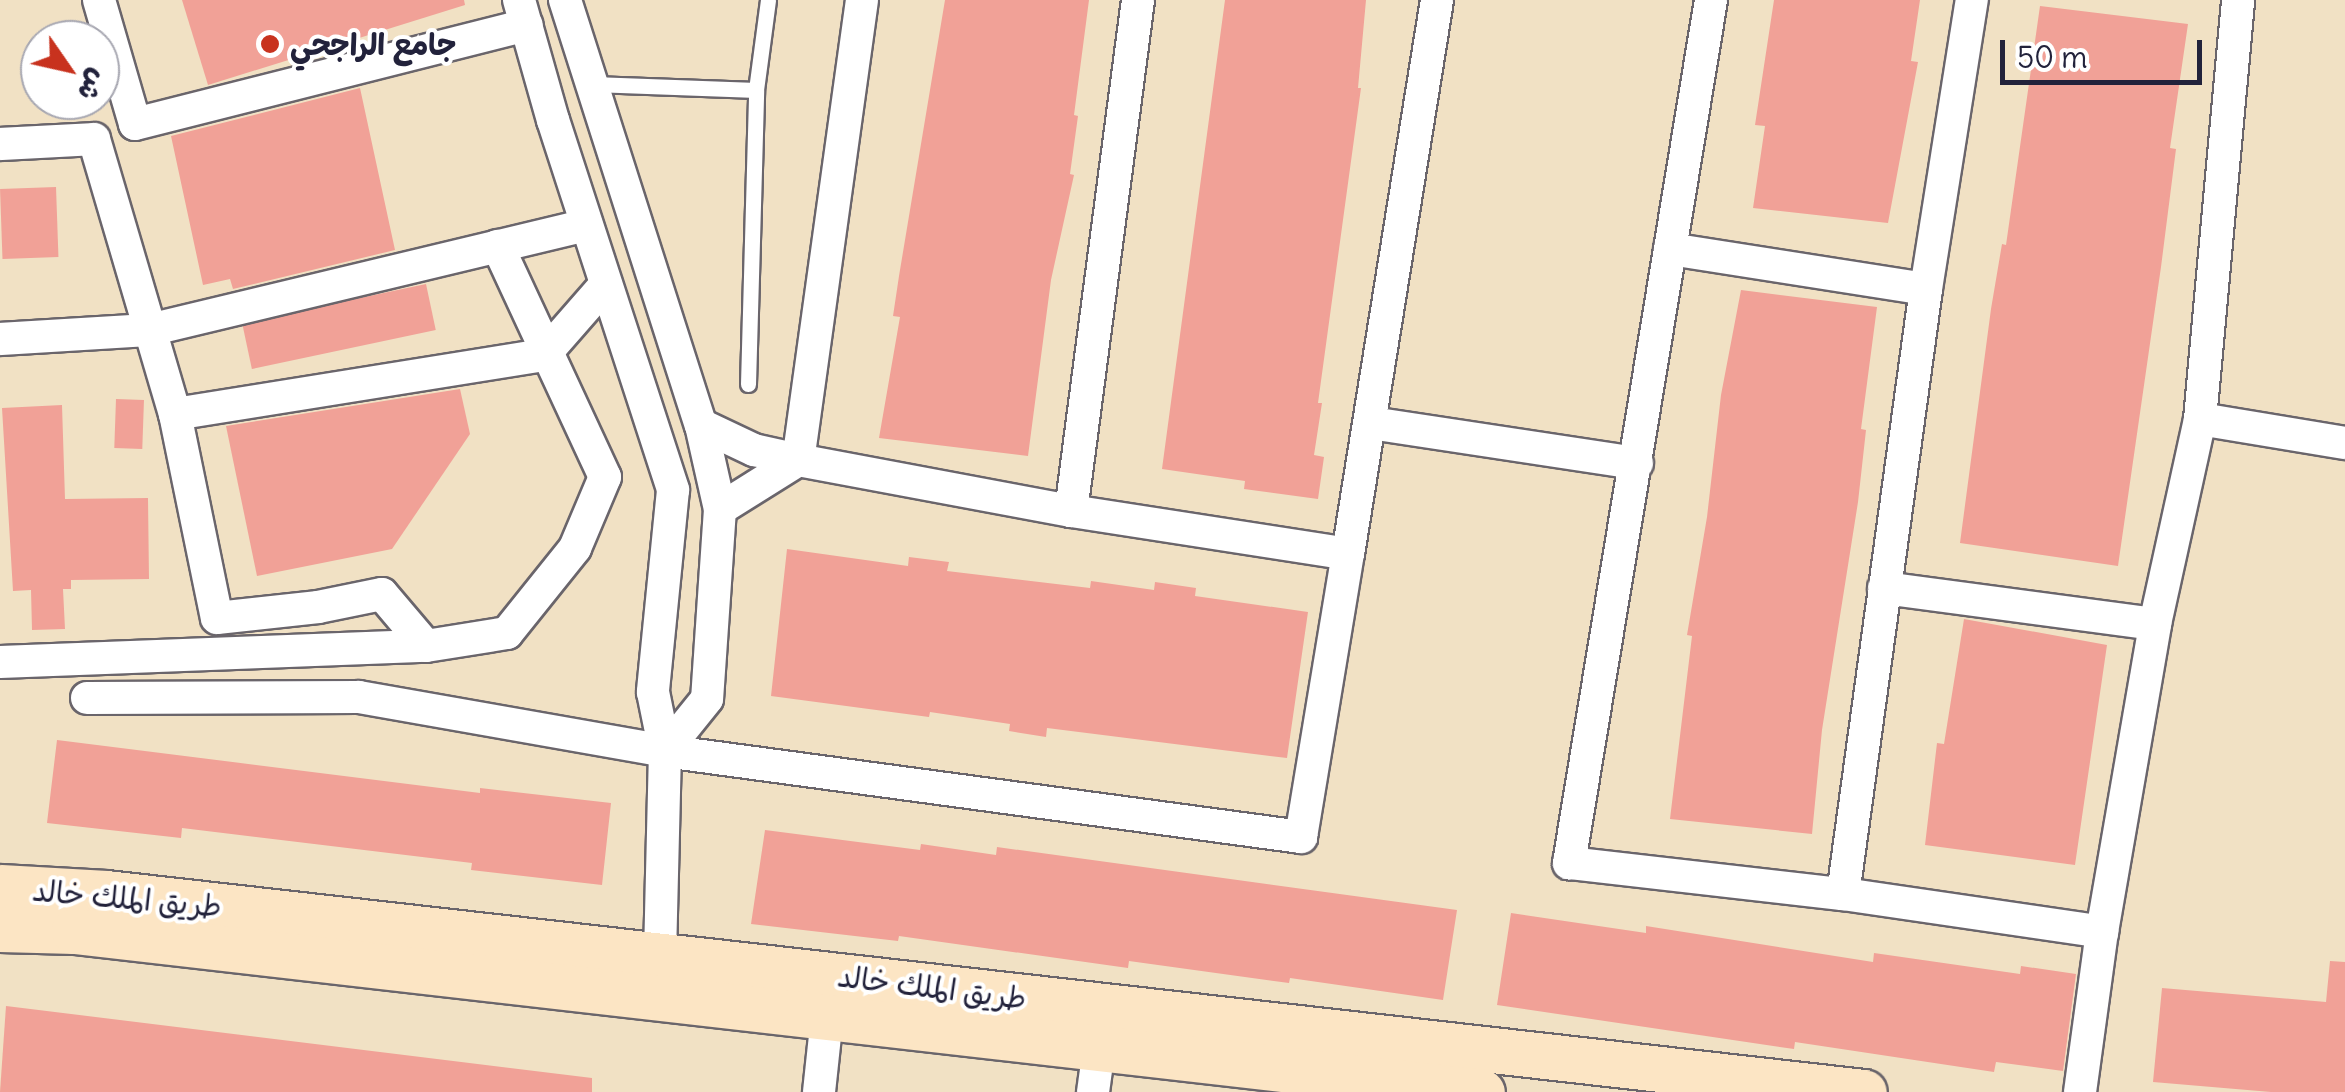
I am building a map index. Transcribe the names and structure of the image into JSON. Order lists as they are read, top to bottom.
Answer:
{
  "streets": {
    "main road": ["طريق الملك خالد"]
  },
  "places": ["جامع الراجحي"],
  "scale_bar": "50 m",
  "north": "bottom right"
}
